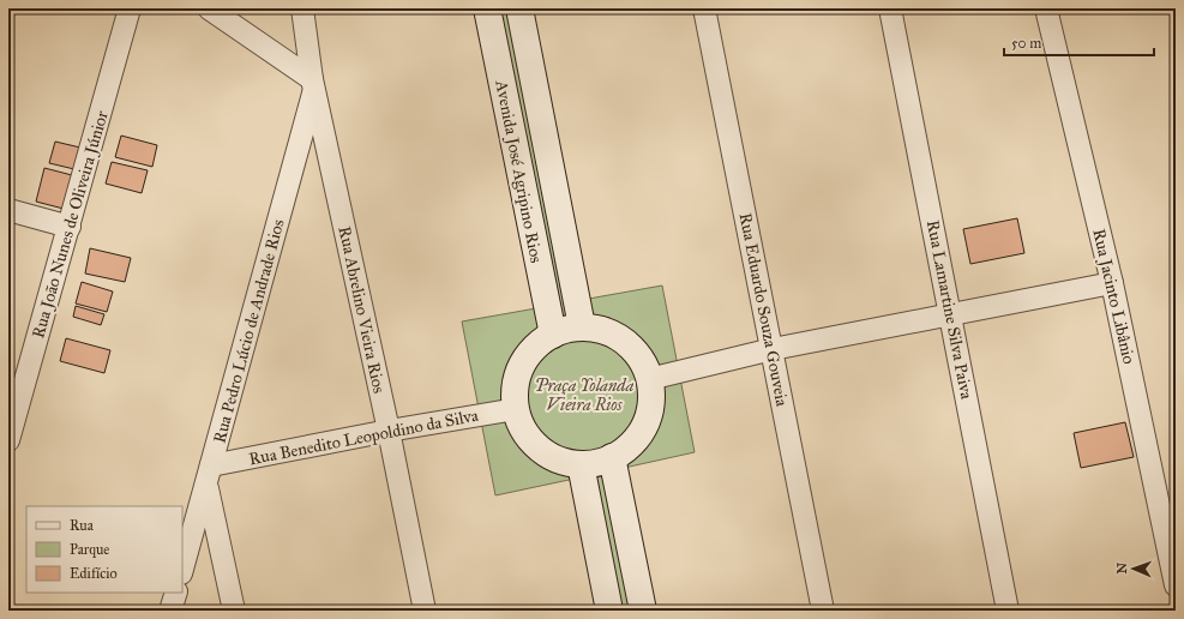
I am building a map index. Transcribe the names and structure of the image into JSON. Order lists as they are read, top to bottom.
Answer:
{
  "streets": {
    "street": [
      "Avenida José Agripino Rios",
      "Rua João Nunes de Oliveira Júnior",
      "Rua Jacinto Libânio",
      "Rua Abrelino Vieira Rios",
      "Rua Eduardo Souza Gouveia",
      "Rua Lamartine Silva Paiva",
      "Rua Pedro Lúcio de Andrade Rios",
      "Rua Benedito Leopoldino da Silva"
    ]
  },
  "crossings": [
    ["Avenida José Agripino Rios", "Rua Benedito Leopoldino da Silva"],
    ["Rua Abrelino Vieira Rios", "Rua Pedro Lúcio de Andrade Rios"],
    ["Rua Abrelino Vieira Rios", "Rua Benedito Leopoldino da Silva"],
    ["Rua Pedro Lúcio de Andrade Rios", "Rua Benedito Leopoldino da Silva"]
  ],
  "parks": ["Praça Yolanda Vieira Rios"],
  "legend": ["Rua", "Parque", "Edifício"],
  "scale_bar": "50 m",
  "north": "left"
}
